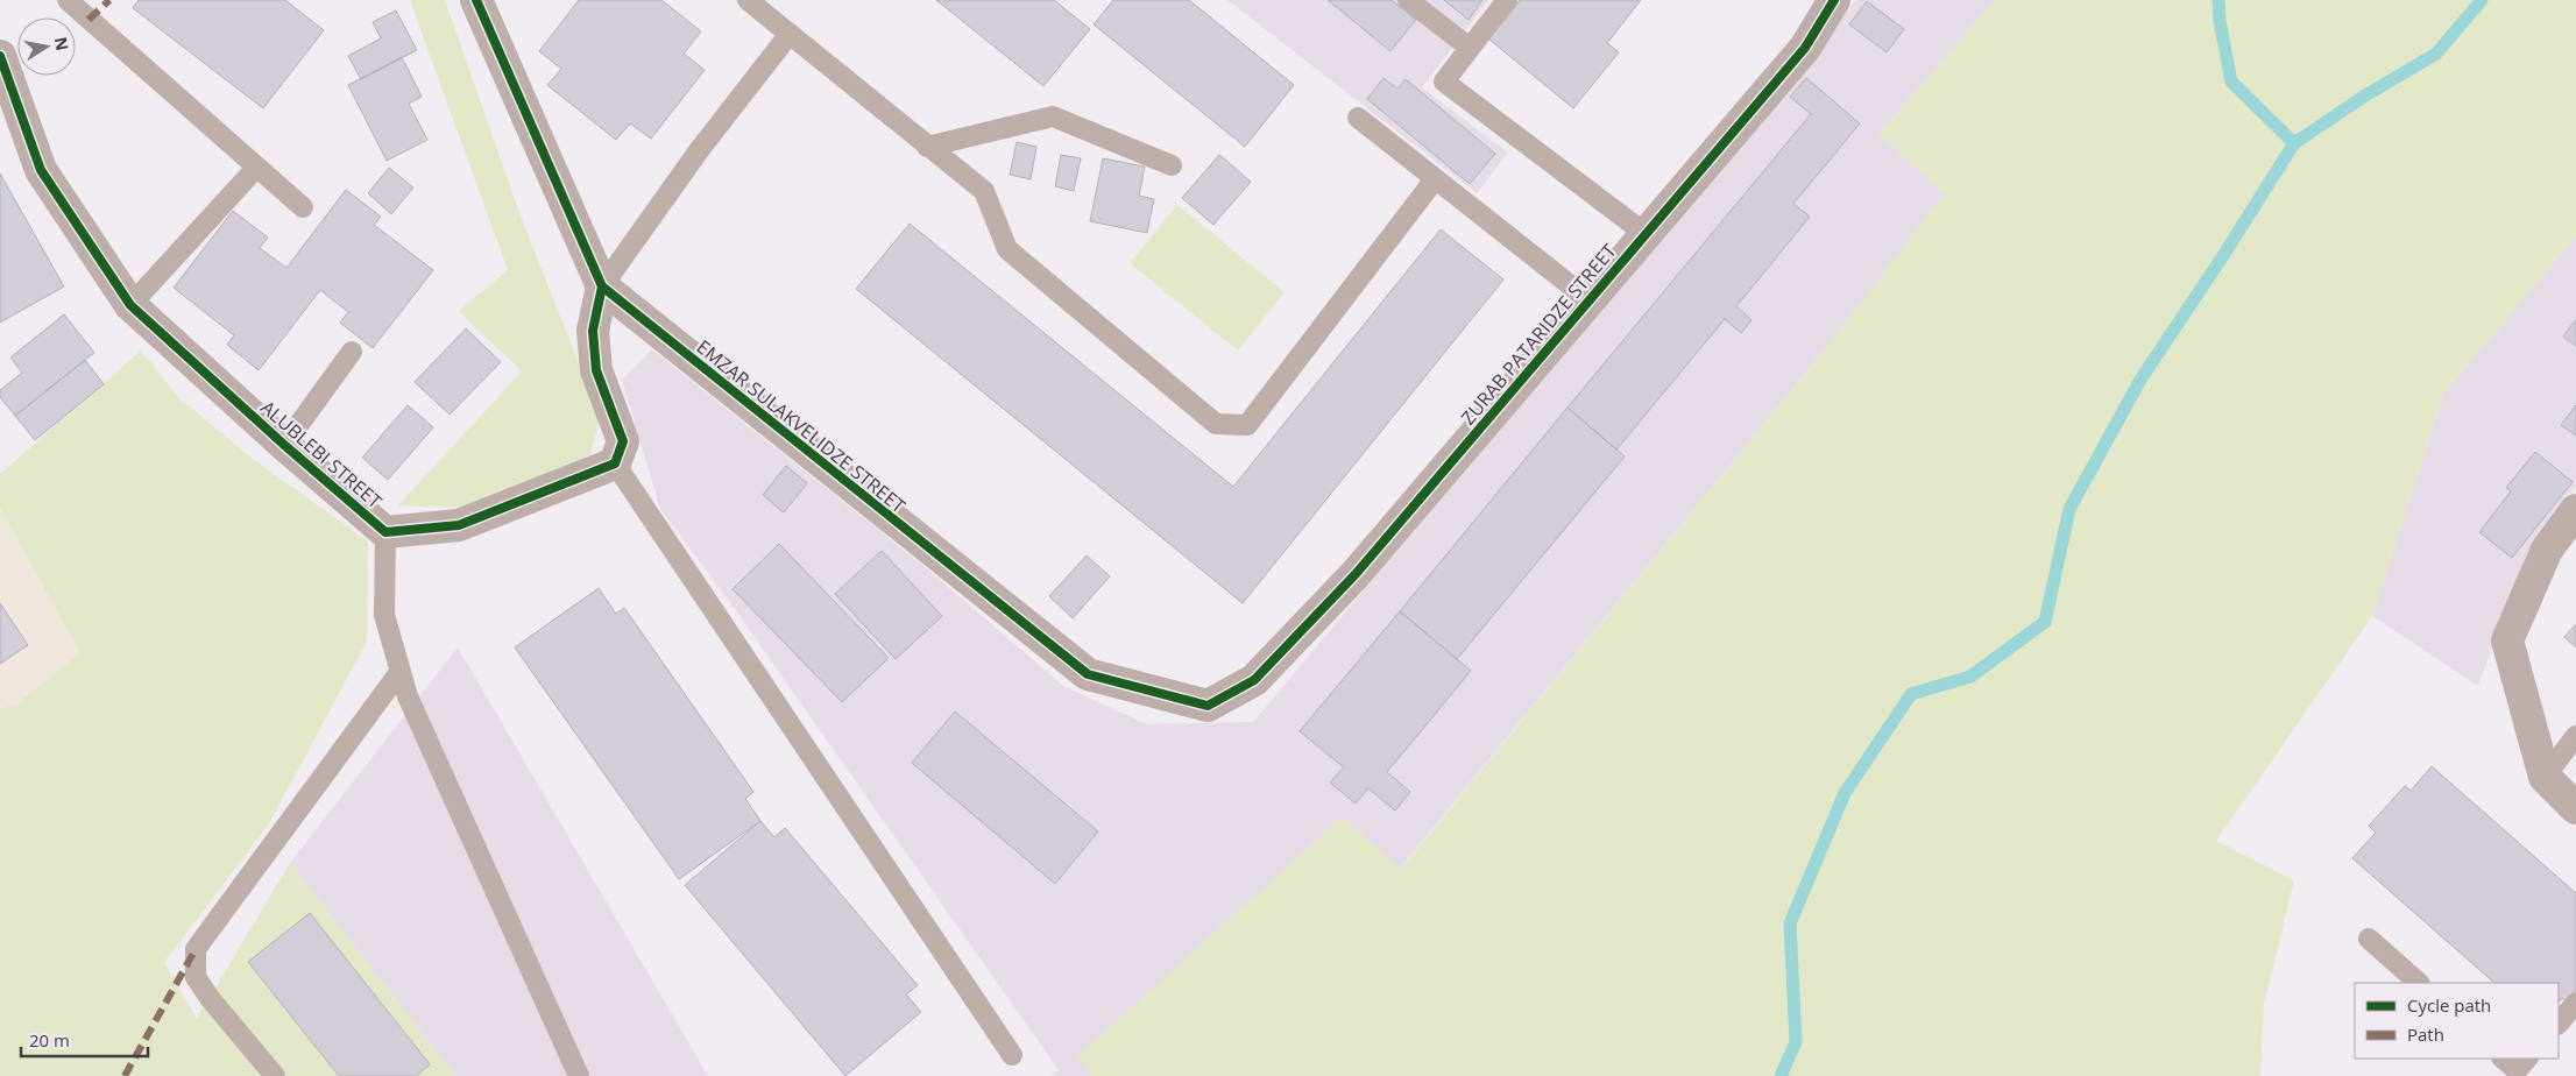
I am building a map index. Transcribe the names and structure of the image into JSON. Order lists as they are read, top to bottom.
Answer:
{
  "streets": {
    "street": ["ZURAB PATARIDZE STREET", "EMZAR SULAKVELIDZE STREET", "ALUBLEBI STREET"]
  },
  "crossings": [
    ["ZURAB PATARIDZE STREET", "EMZAR SULAKVELIDZE STREET"]
  ],
  "legend": ["Cycle path", "Path"],
  "scale_bar": "20 m",
  "north": "right"
}
